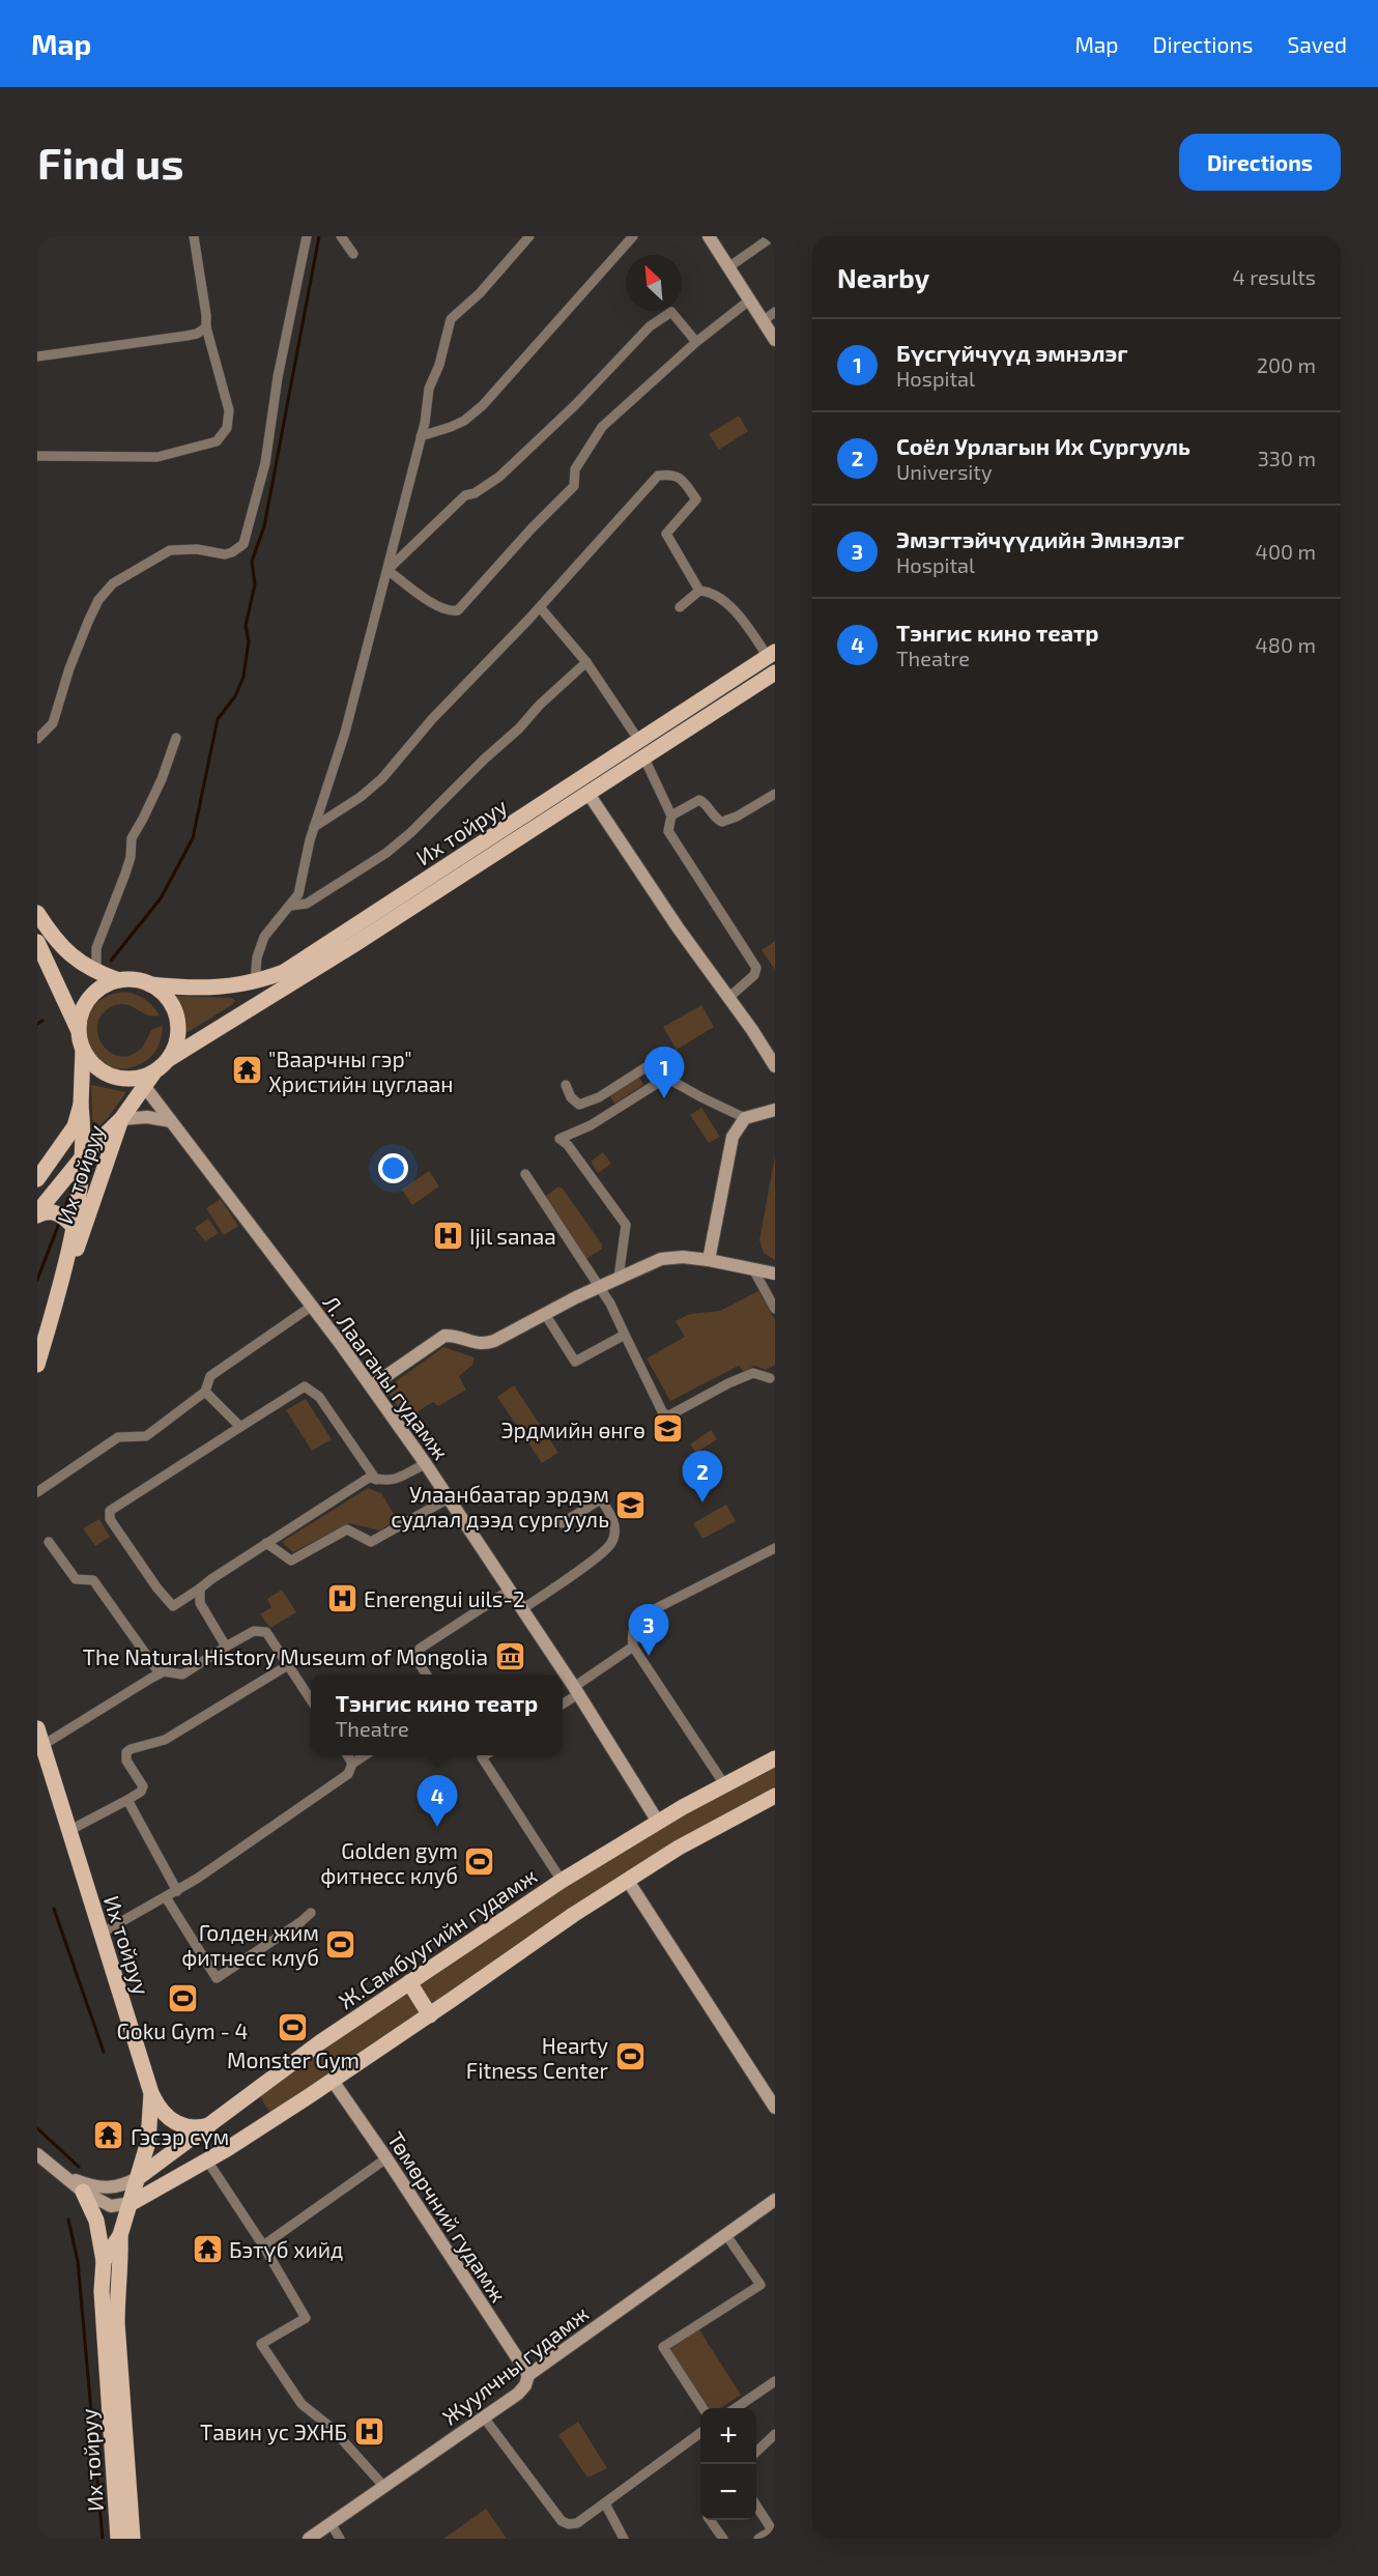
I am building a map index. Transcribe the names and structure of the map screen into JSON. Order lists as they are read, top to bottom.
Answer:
{
  "streets": {
    "main road": [
      "Их тойруу",
      "Л. Лааганы гудамж",
      "Ж.Самбуугийн гудамж",
      "Төмөрчний гудамж",
      "Жуулчны гудамж"
    ]
  },
  "crossings": [
    ["Их тойруу", "Л. Лааганы гудамж"],
    ["Их тойруу", "Ж.Самбуугийн гудамж"],
    ["Л. Лааганы гудамж", "Ж.Самбуугийн гудамж"],
    ["Төмөрчний гудамж", "Жуулчны гудамж"]
  ],
  "places": {
    "temple": ["\"Ваарчны гэр\" Христийн цуглаан", "Гэсэр сүм", "Бэтүб хийд"],
    "hospital": ["Ijil sanaa", "Enerengui uils-2", "Тавин ус ЭХНБ"],
    "school or university": ["Эрдмийн өнгө", "Улаанбаатар эрдэм судлал дээд сургууль"],
    "museum": ["The Natural History Museum of Mongolia"],
    "sports": [
      "Golden gym фитнесс клуб",
      "Голден жим фитнесс клуб",
      "Goku Gym - 4",
      "Monster Gym",
      "Hearty Fitness Center"
    ]
  },
  "north": "top left",
  "page": {
    "header": "Map",
    "nav": ["Map", "Directions", "Saved"],
    "buttons": "Directions",
    "title": "Find us",
    "heading": ["Nearby", "4 results"],
    "list": [
      {
        "mark": "1",
        "name": "Бүсгүйчүүд эмнэлэг",
        "note": "Hospital",
        "value": "200 m"
      },
      {
        "mark": "2",
        "name": "Соёл Урлагын Их Сургууль",
        "note": "University",
        "value": "330 m"
      },
      {
        "mark": "3",
        "name": "Эмэгтэйчүүдийн Эмнэлэг",
        "note": "Hospital",
        "value": "400 m"
      },
      {
        "mark": "4",
        "name": "Тэнгис кино театр",
        "note": "Theatre",
        "value": "480 m"
      }
    ],
    "pins": [
      "1",
      "2",
      "3",
      "4"
    ],
    "popup": ["Тэнгис кино театр", "Theatre"],
    "map_buttons": ["+", "−"]
  }
}
